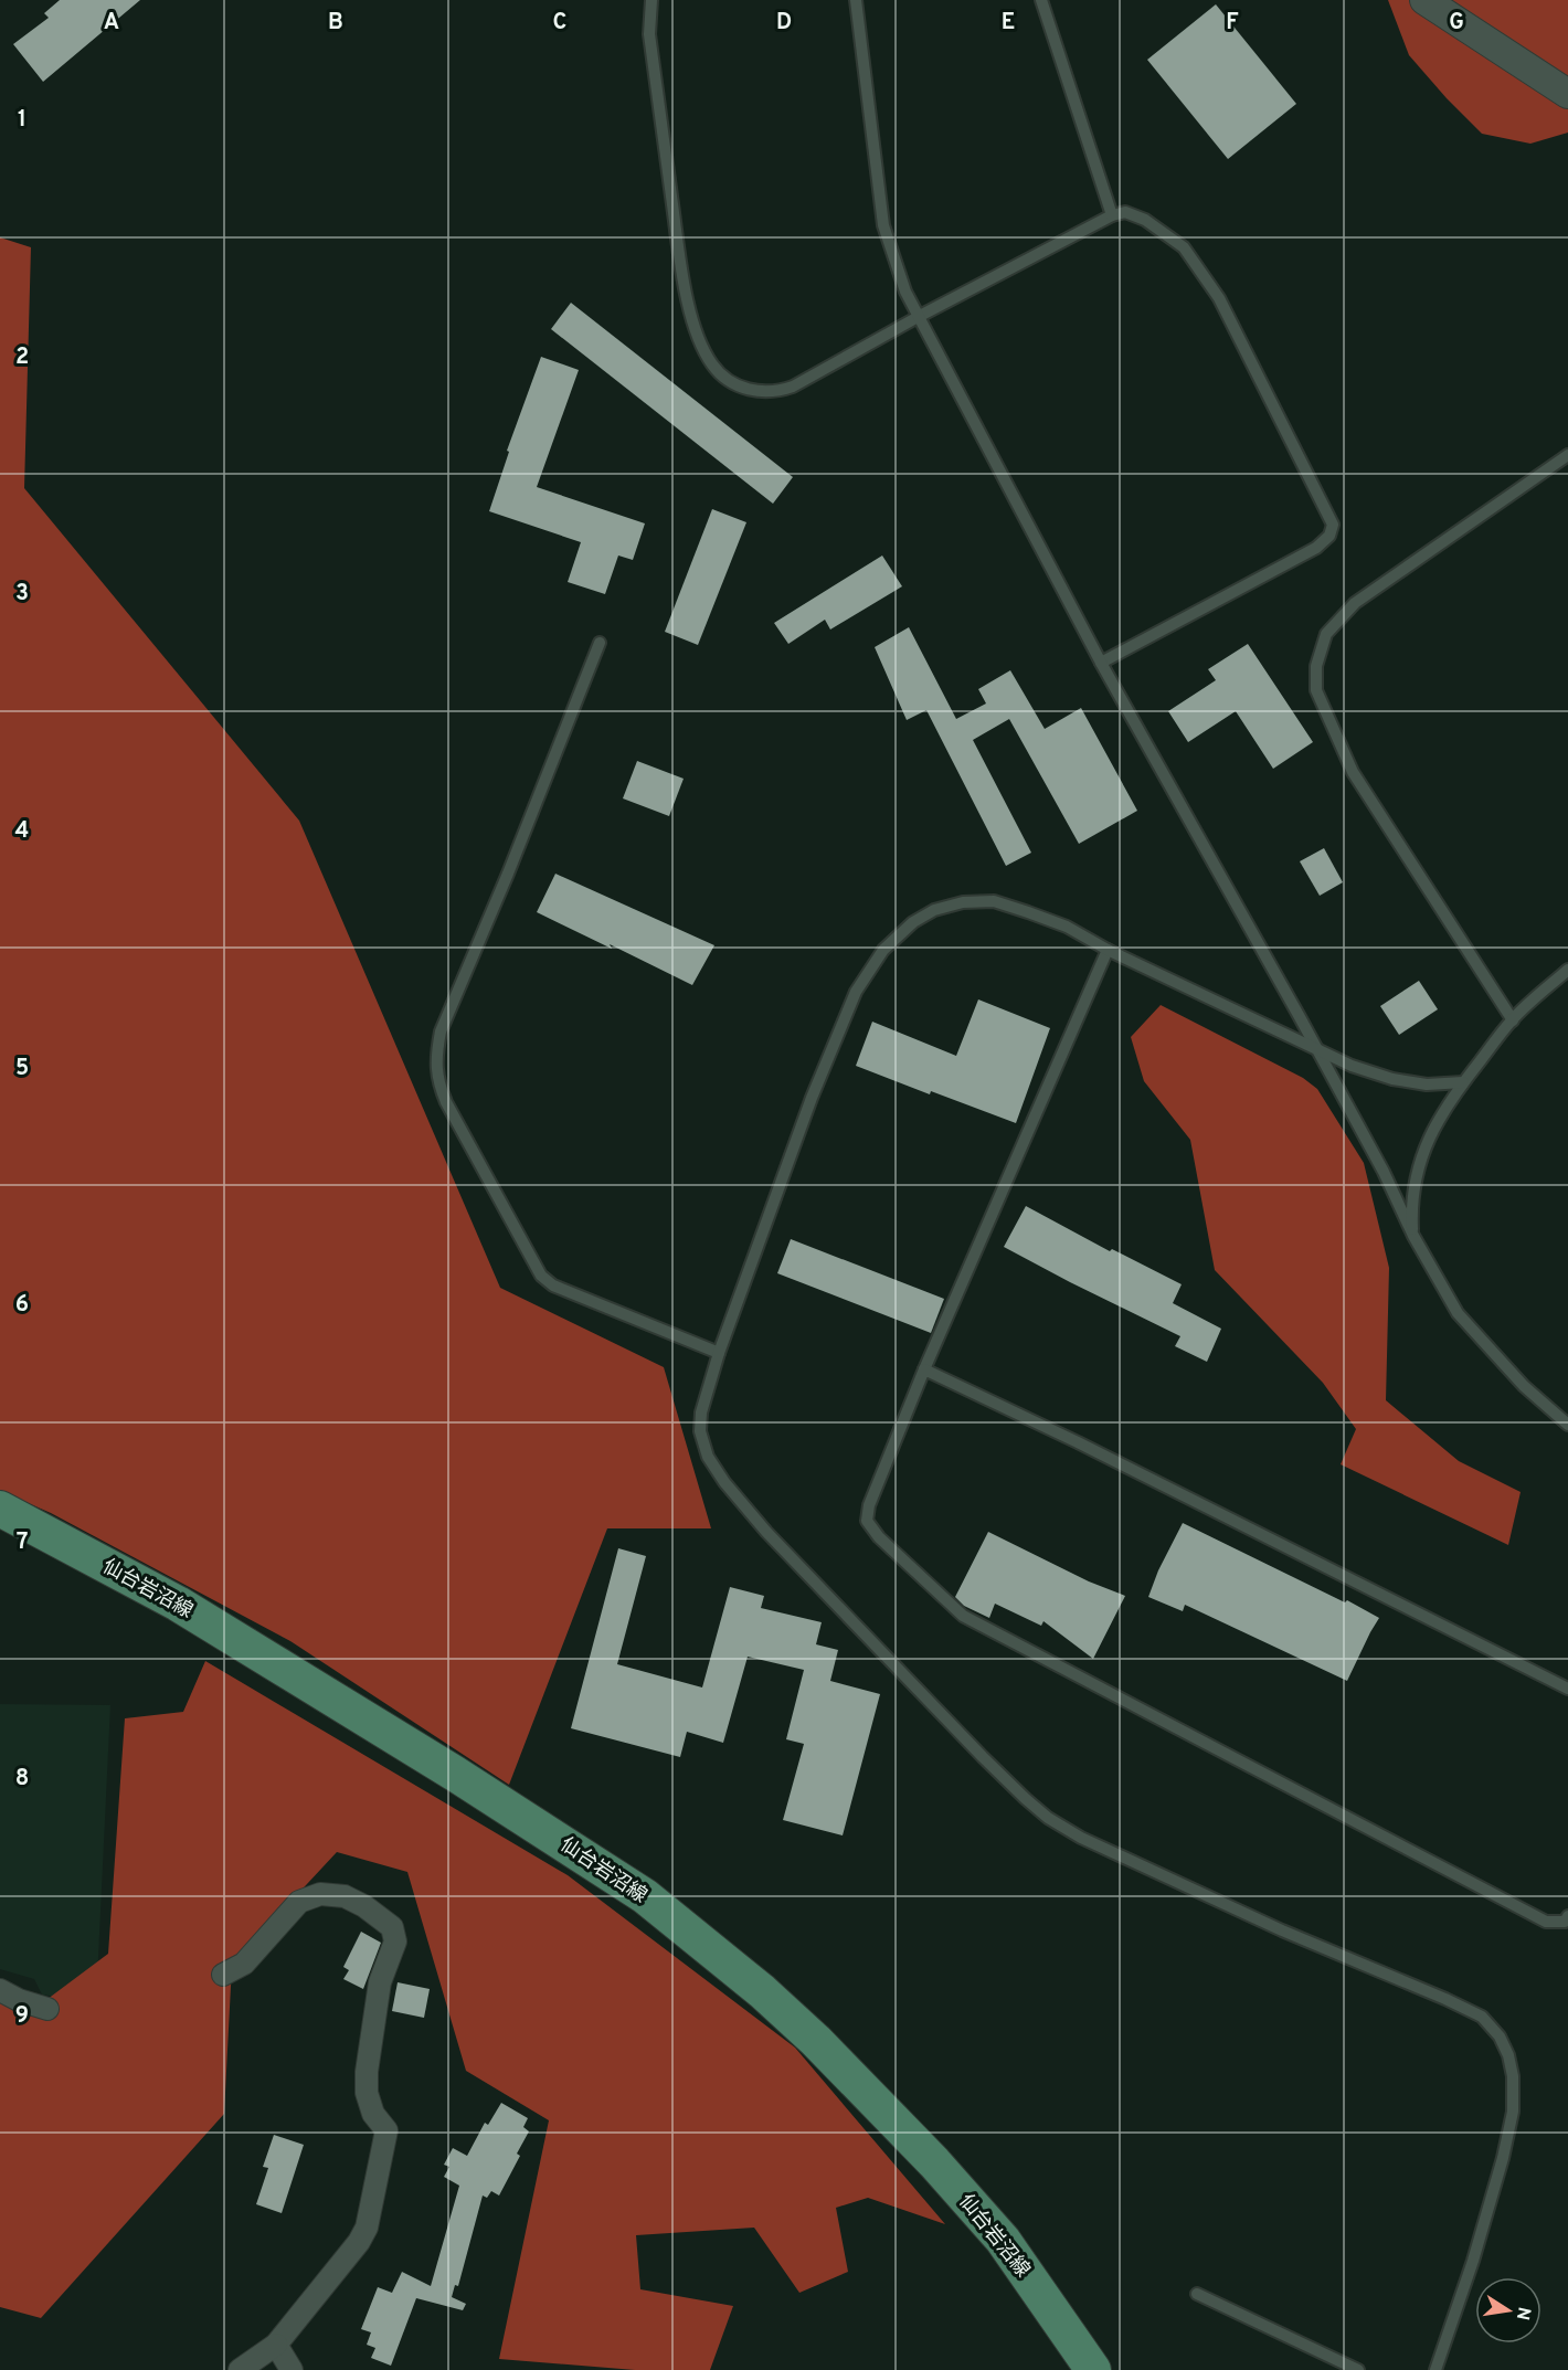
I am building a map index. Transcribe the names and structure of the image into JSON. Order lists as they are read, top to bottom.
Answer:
{
  "streets": {
    "main road": ["仙台岩沼線"]
  },
  "north": "right",
  "grid": {
    "columns": [
      "A",
      "B",
      "C",
      "D",
      "E",
      "F",
      "G"
    ],
    "rows": [
      "1",
      "2",
      "3",
      "4",
      "5",
      "6",
      "7",
      "8",
      "9"
    ]
  }
}
